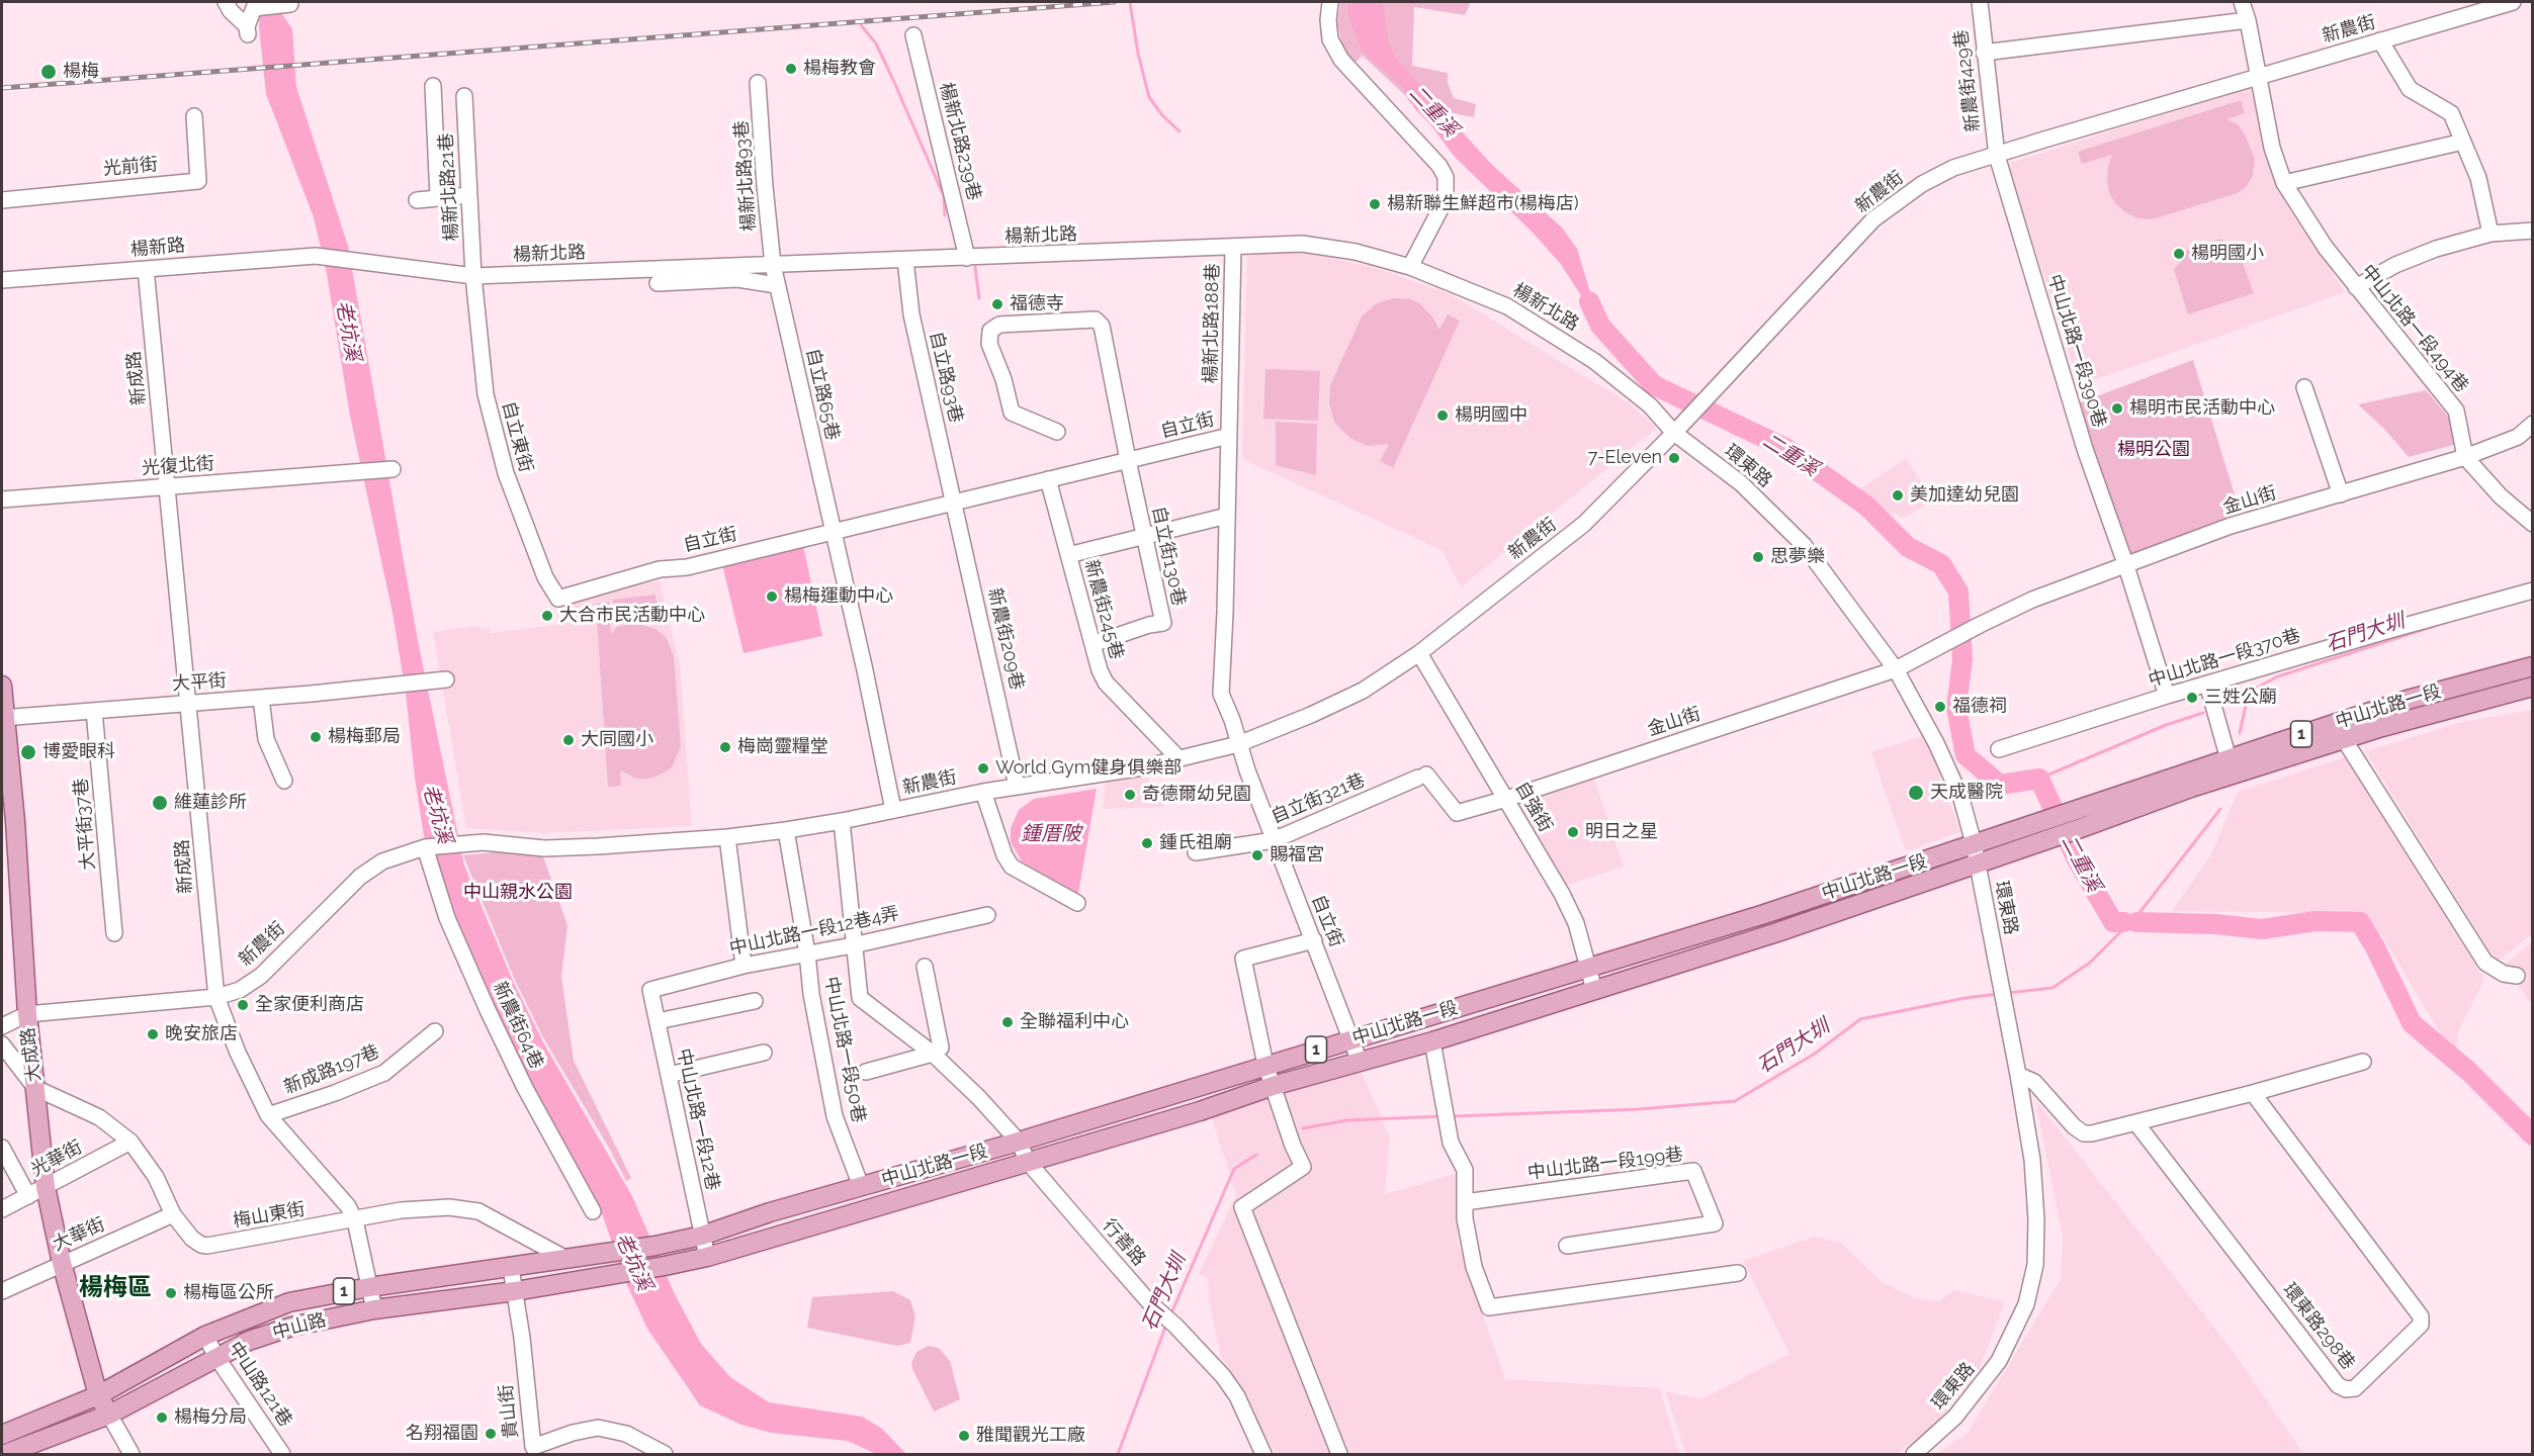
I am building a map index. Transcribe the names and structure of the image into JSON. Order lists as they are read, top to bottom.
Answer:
{
  "streets": {
    "main road": [
      "中山北路一段",
      "1",
      "大成路",
      "中山路"
    ],
    "street": [
      "新農街",
      "新農街429巷",
      "楊新北路239巷",
      "光前街",
      "楊新北路93巷",
      "楊新北路21巷",
      "楊新北路",
      "楊新路",
      "楊新北路188巷",
      "中山北路一段494巷",
      "中山北路一段390巷",
      "自立路93巷",
      "新成路",
      "自立路65巷",
      "自立街",
      "自立東街",
      "光復北街",
      "環東路",
      "金山街",
      "自立街130巷",
      "新農街245巷",
      "新農街209巷",
      "中山北路一段370巷",
      "大平街",
      "自立街321巷",
      "自強街",
      "大平街37巷",
      "中山北路一段12巷4弄",
      "新農街64巷",
      "中山北路一段50巷",
      "新成路197巷",
      "中山北路一段12巷",
      "光華街",
      "中山北路一段199巷",
      "梅山東街",
      "大華街",
      "行善路",
      "環東路298巷",
      "中山路121巷",
      "貴山街"
    ]
  },
  "crossings": [
    ["新農街", "新農街429巷"],
    ["新農街", "楊新北路"],
    ["新農街", "中山北路一段494巷"],
    ["新農街", "中山北路一段390巷"],
    ["新農街", "新成路"],
    ["新農街", "自立路65巷"],
    ["新農街", "自立街"],
    ["新農街", "環東路"],
    ["新農街", "新農街245巷"],
    ["新農街", "新農街209巷"],
    ["新農街", "自強街"],
    ["新農街", "新農街64巷"],
    ["新農街", "中山北路一段50巷"],
    ["新農街", "大成路"],
    ["新農街429巷", "中山北路一段390巷"],
    ["楊新北路239巷", "楊新北路"],
    ["楊新北路93巷", "楊新北路"],
    ["楊新北路93巷", "自立路65巷"],
    ["楊新北路21巷", "楊新北路"],
    ["楊新北路21巷", "自立東街"],
    ["楊新北路", "楊新路"],
    ["楊新北路", "楊新北路188巷"],
    ["楊新北路", "自立路93巷"],
    ["楊新北路", "自立路65巷"],
    ["楊新北路", "自立東街"],
    ["楊新北路", "環東路"],
    ["楊新路", "新成路"],
    ["楊新北路188巷", "自立街"],
    ["中山北路一段494巷", "金山街"],
    ["中山北路一段390巷", "金山街"],
    ["中山北路一段390巷", "中山北路一段370巷"],
    ["自立路93巷", "自立街"],
    ["自立路93巷", "新農街209巷"],
    ["新成路", "光復北街"],
    ["新成路", "大平街"],
    ["新成路", "新成路197巷"],
    ["新成路", "梅山東街"],
    ["新成路", "中山路"],
    ["自立路65巷", "自立街"],
    ["自立街", "自立東街"],
    ["自立街", "自立街130巷"],
    ["自立街", "新農街245巷"],
    ["自立街", "新農街209巷"],
    ["自立街", "中山北路一段"],
    ["自立街", "自立街321巷"],
    ["環東路", "金山街"],
    ["環東路", "中山北路一段"],
    ["金山街", "自立街321巷"],
    ["金山街", "自強街"],
    ["自立街130巷", "新農街245巷"],
    ["大平街", "大平街37巷"],
    ["大平街", "大成路"],
    ["中山北路一段", "自強街"],
    ["中山北路一段", "中山北路一段50巷"],
    ["中山北路一段", "中山北路一段12巷"],
    ["中山北路一段", "行善路"],
    ["中山北路一段", "中山路"],
    ["中山北路一段12巷4弄", "中山北路一段50巷"],
    ["中山北路一段12巷4弄", "中山北路一段12巷"],
    ["中山北路一段12巷4弄", "行善路"],
    ["大成路", "光華街"],
    ["大成路", "梅山東街"],
    ["大成路", "大華街"],
    ["大成路", "中山路"],
    ["光華街", "梅山東街"],
    ["梅山東街", "大華街"],
    ["梅山東街", "中山路"],
    ["中山路", "中山路121巷"],
    ["中山路", "貴山街"]
  ],
  "districts": ["楊梅區"],
  "water": [
    "二重溪",
    "老坑溪",
    "石門大圳",
    "鍾厝陂"
  ],
  "parks": ["楊明公園", "中山親水公園"],
  "places": [
    "楊梅教會",
    "楊梅",
    "楊新聯生鮮超市(楊梅店)",
    "楊明國小",
    "福德寺",
    "楊明市民活動中心",
    "楊明國中",
    "7-Eleven",
    "美加達幼兒園",
    "思夢樂",
    "楊梅運動中心",
    "大合市民活動中心",
    "三姓公廟",
    "福德祠",
    "楊梅郵局",
    "大同國小",
    "梅崗靈糧堂",
    "博愛眼科",
    "World Gym健身俱樂部",
    "天成醫院",
    "奇德爾幼兒園",
    "維蓮診所",
    "明日之星",
    "鍾氏祖廟",
    "賜福宮",
    "全家便利商店",
    "全聯福利中心",
    "晚安旅店",
    "楊梅區公所",
    "楊梅分局",
    "名翔福園",
    "雅聞觀光工廠"
  ]
}
